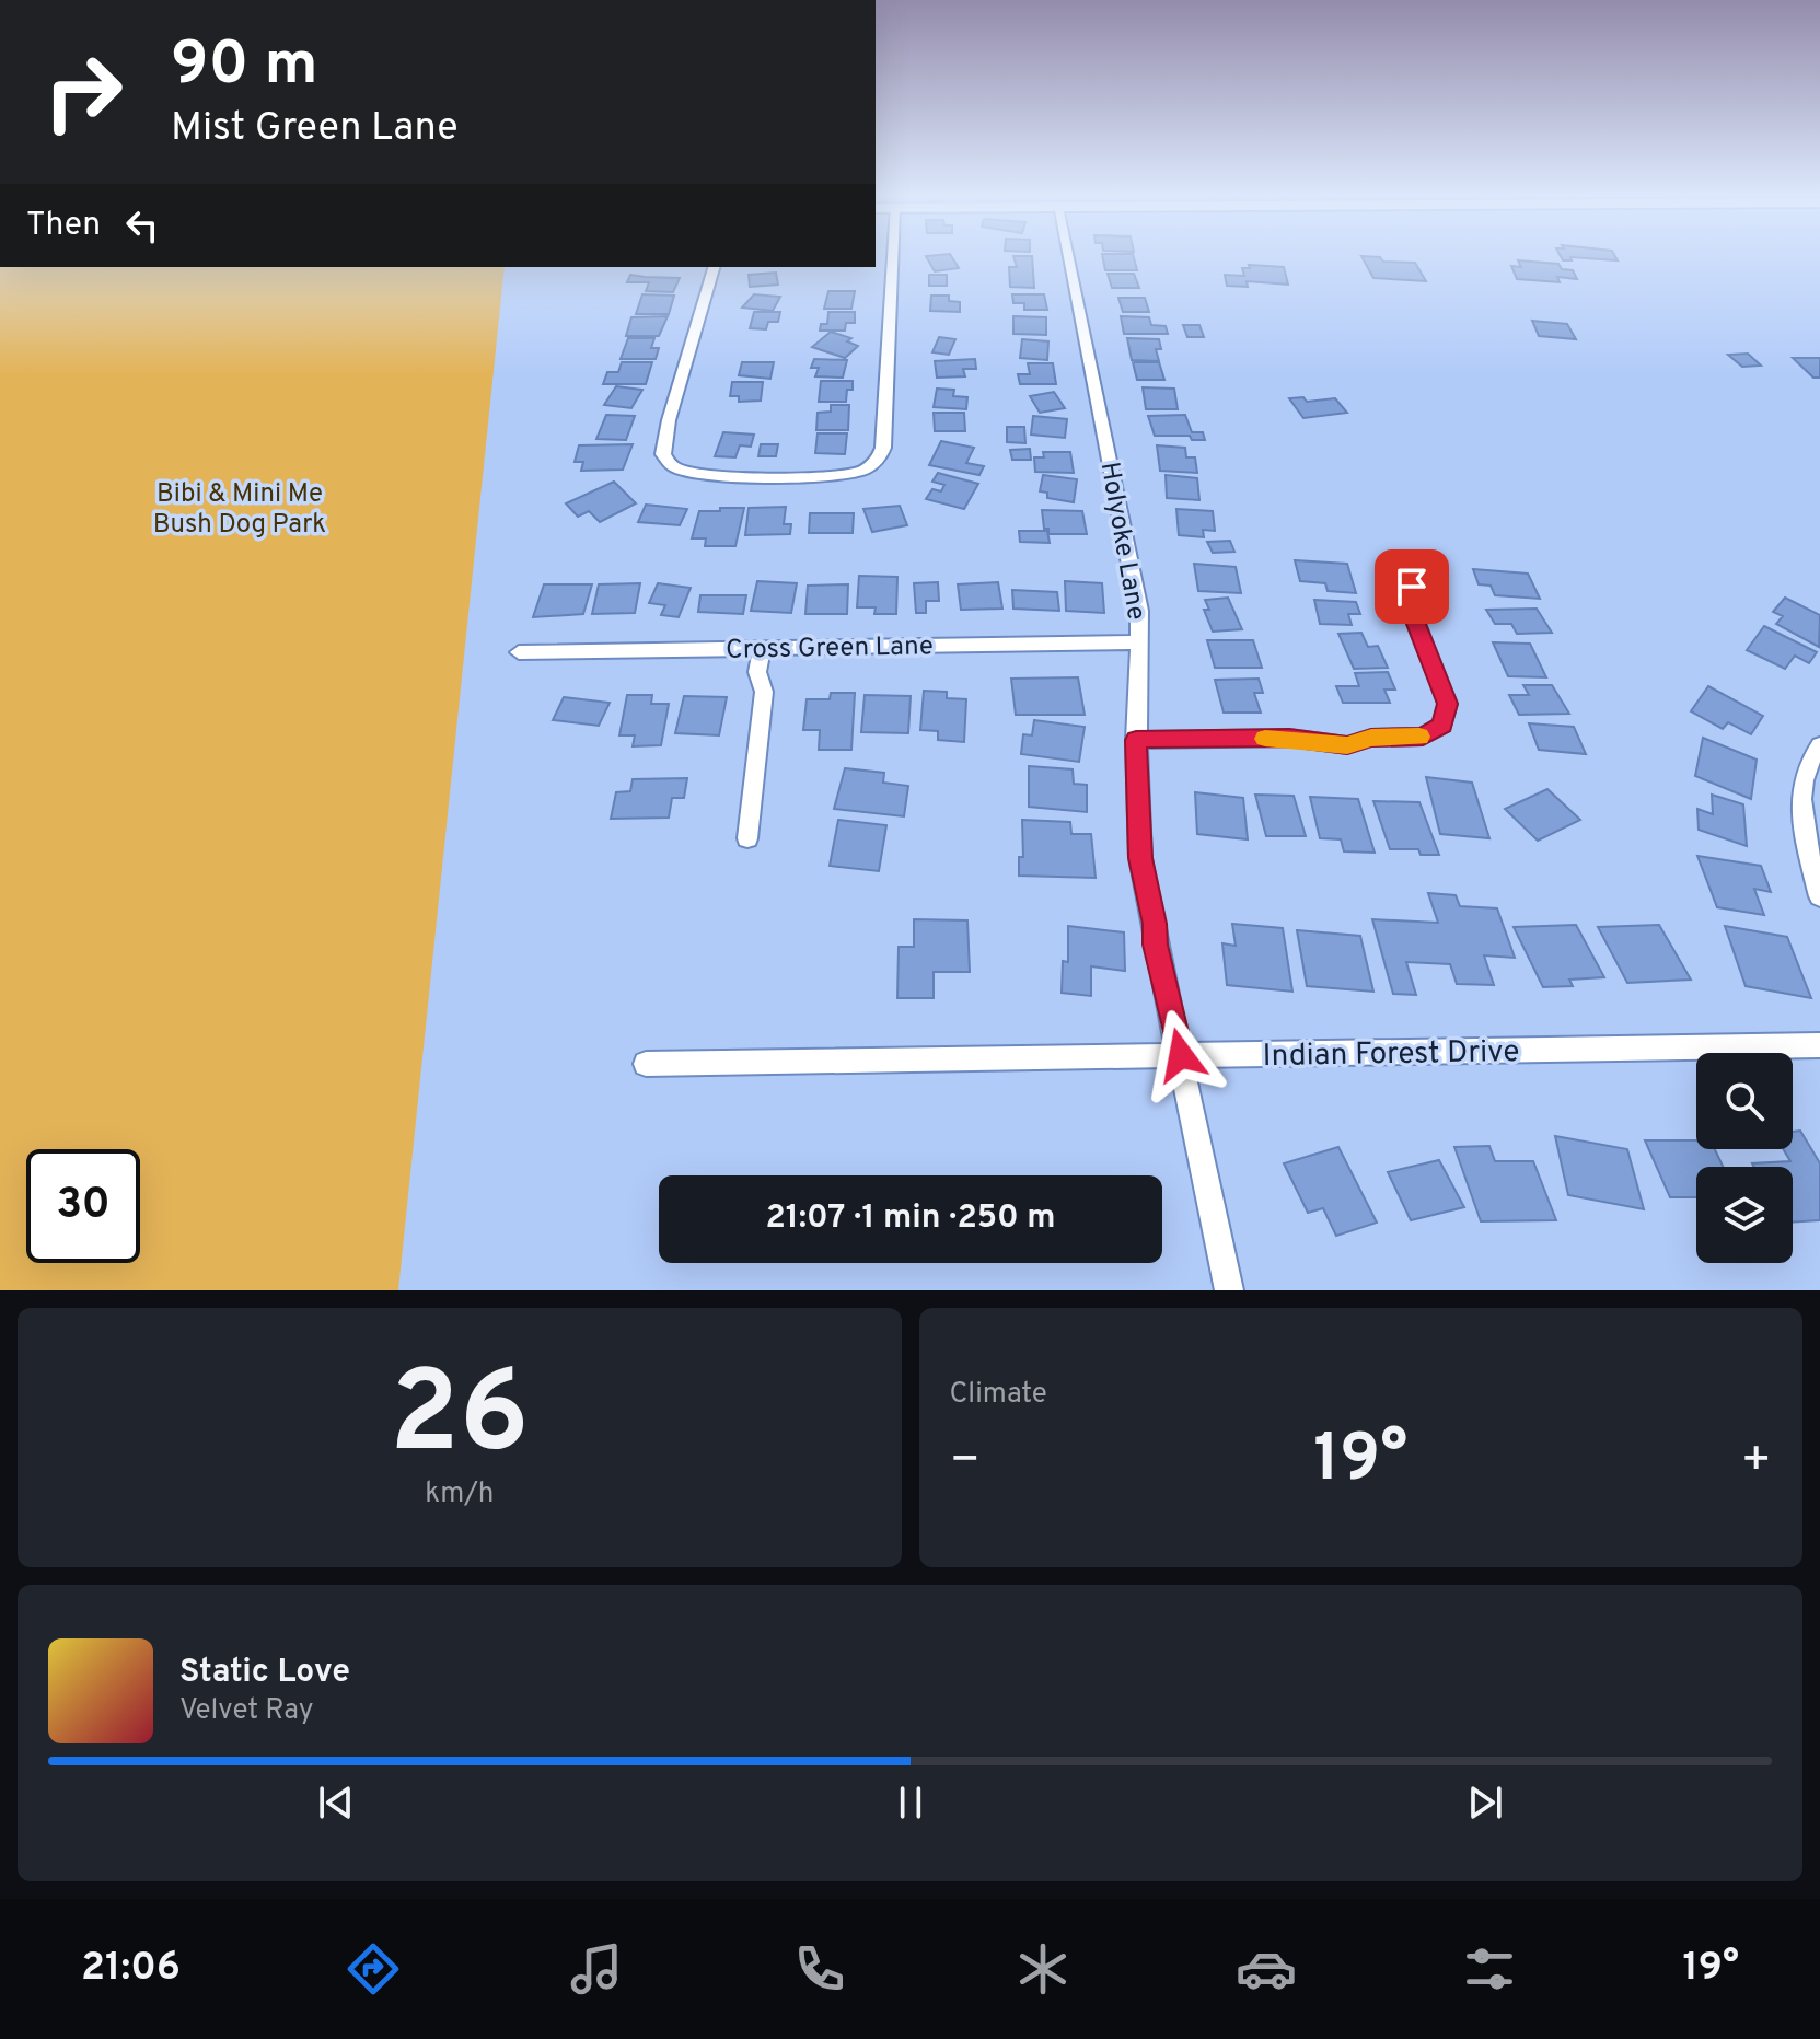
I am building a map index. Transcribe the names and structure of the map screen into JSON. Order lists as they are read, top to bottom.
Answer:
{
  "streets": {
    "street": ["Holyoke Lane", "Cross Green Lane", "Indian Forest Drive"]
  },
  "crossings": [
    ["Holyoke Lane", "Cross Green Lane"],
    ["Holyoke Lane", "Indian Forest Drive"]
  ],
  "parks": ["Bibi & Mini Me Bush Dog Park"],
  "page": {
    "turn": ["90 m", "Mist Green Lane"],
    "then": "Then",
    "limit": "30",
    "trip": "21:07 · 1 min · 250 m",
    "tile": [
      ["26", "km/h"],
      "Climate"
    ],
    "heat": ["−", "19°", "+"],
    "song": ["Static Love", "Velvet Ray"],
    "tabs": ["21:06", "19°"]
  }
}
